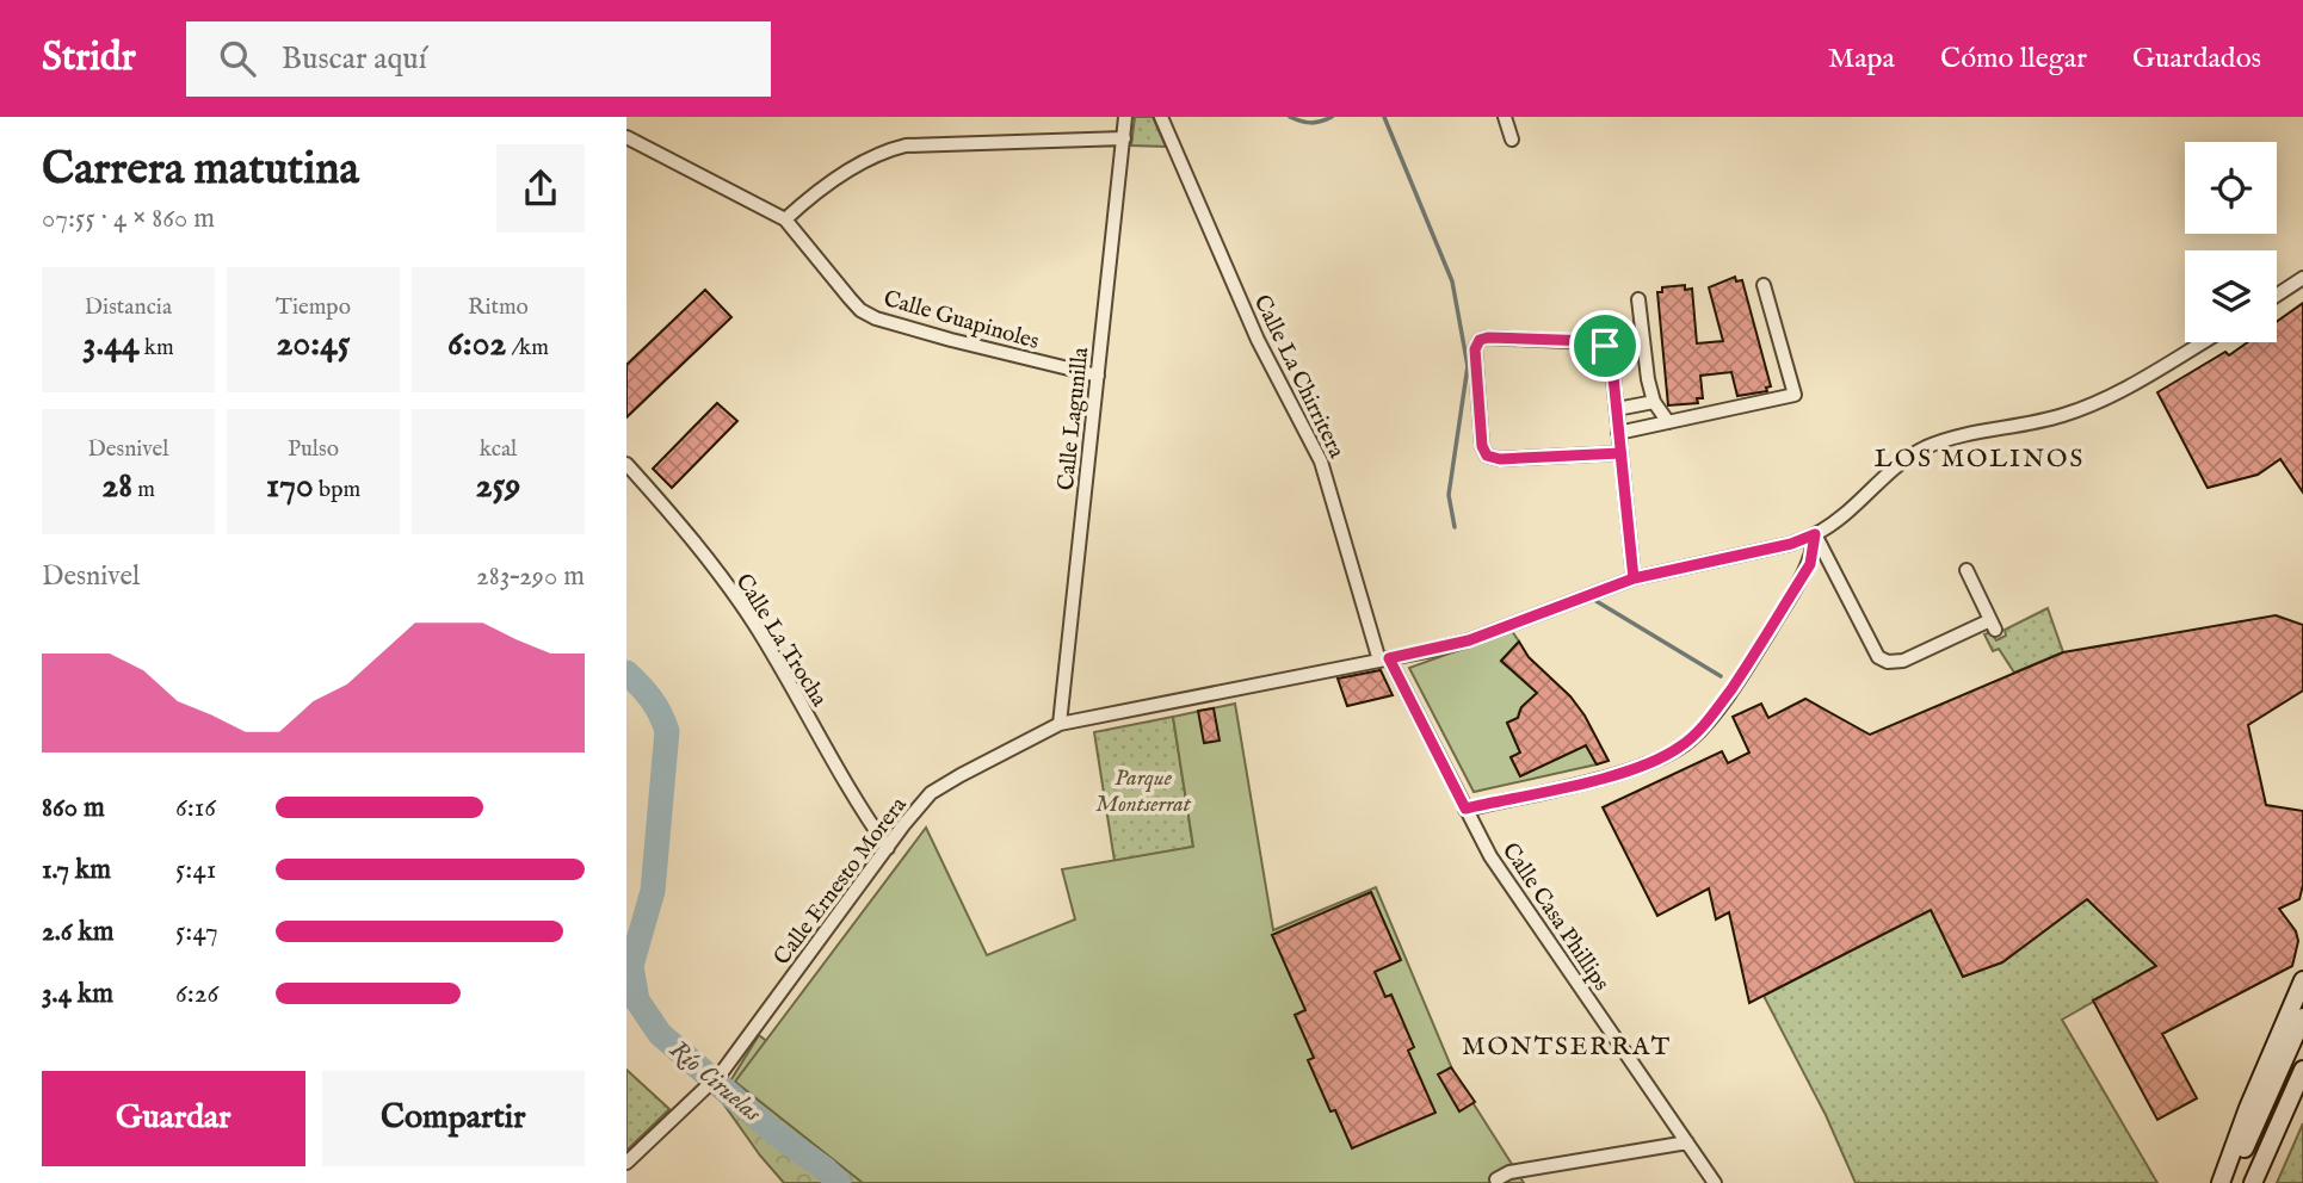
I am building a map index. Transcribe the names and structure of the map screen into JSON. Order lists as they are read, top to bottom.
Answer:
{
  "streets": {
    "street": [
      "Calle Guapinoles",
      "Calle La Chirritera",
      "Calle Lagunilla",
      "Calle La Trocha",
      "Calle Ernesto Morera",
      "Calle Casa Phillips"
    ]
  },
  "crossings": [
    ["Calle Guapinoles", "Calle Lagunilla"],
    ["Calle La Chirritera", "Calle Ernesto Morera"],
    ["Calle La Chirritera", "Calle Casa Phillips"],
    ["Calle Lagunilla", "Calle Ernesto Morera"],
    ["Calle La Trocha", "Calle Ernesto Morera"],
    ["Calle Ernesto Morera", "Calle Casa Phillips"]
  ],
  "districts": ["LOS MOLINOS", "MONTSERRAT"],
  "water": ["Río Ciruelas"],
  "parks": ["Parque Montserrat"],
  "page": {
    "header": "Stridr",
    "search": "Buscar aquí",
    "nav": ["Mapa", "Cómo llegar", "Guardados"],
    "heading": ["Carrera matutina", "07:55 · 4 × 860 m"],
    "stats": [
      ["Distancia", "3.44 km"],
      ["Tiempo", "20:45"],
      ["Ritmo", "6:02 /km"],
      ["Desnivel", "28 m"],
      ["Pulso", "170 bpm"],
      ["kcal", "259"]
    ],
    "chart": ["Desnivel", "283–290 m"],
    "list": [
      {
        "name": "860 m",
        "note": "6:16"
      },
      {
        "name": "1.7 km",
        "note": "5:41"
      },
      {
        "name": "2.6 km",
        "note": "5:47"
      },
      {
        "name": "3.4 km",
        "note": "6:26"
      }
    ],
    "buttons": ["Guardar", "Compartir"]
  }
}
